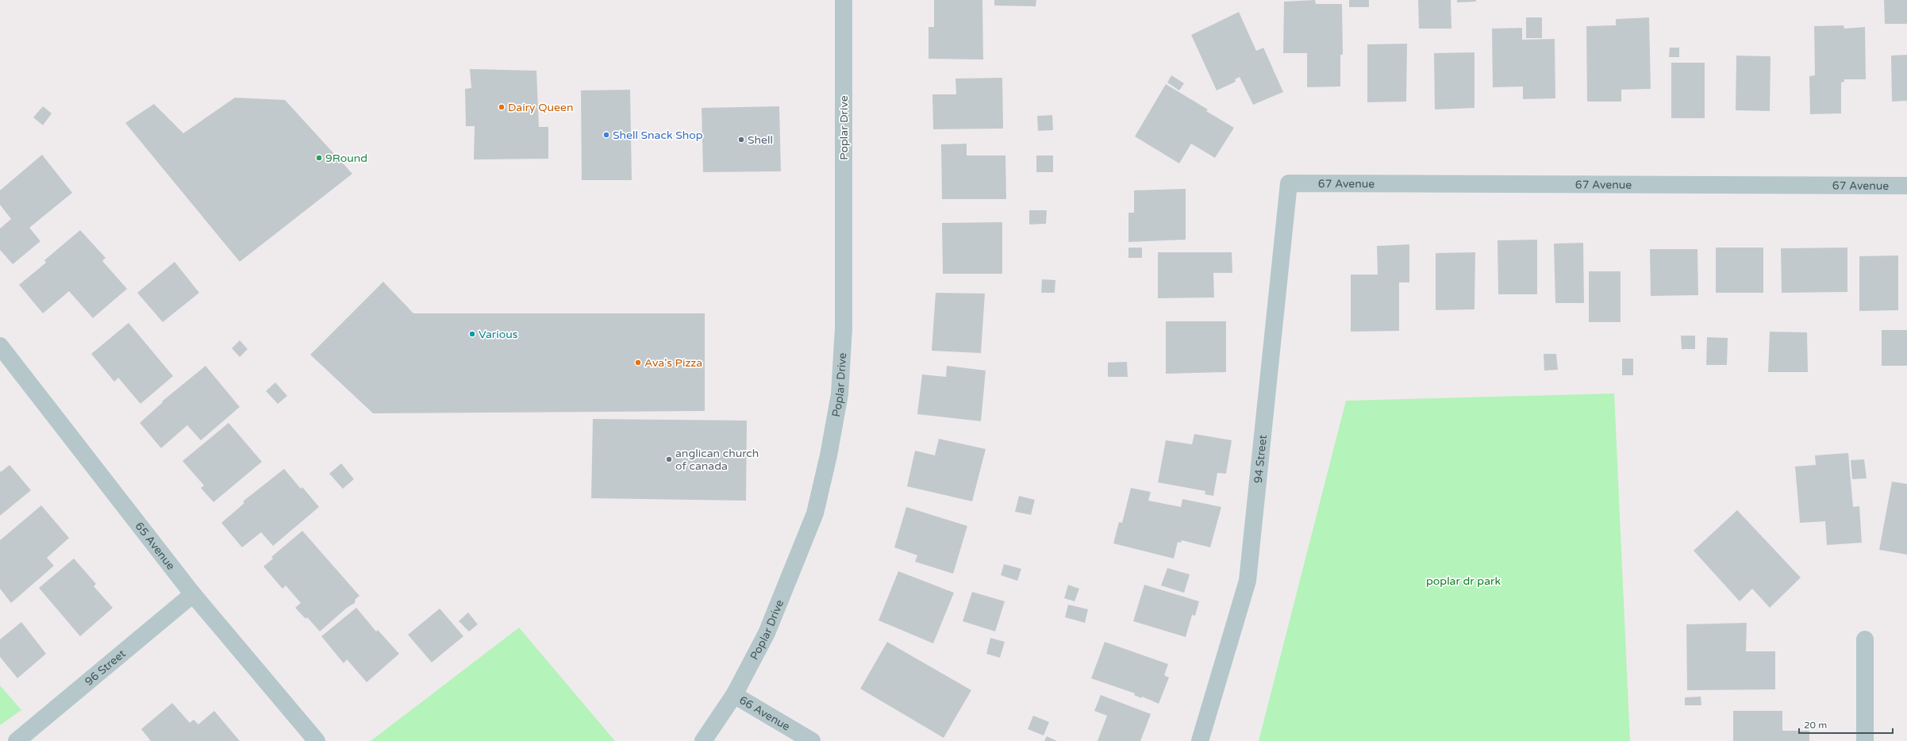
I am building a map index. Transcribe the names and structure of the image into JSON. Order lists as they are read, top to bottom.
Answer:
{
  "streets": {
    "street": [
      "Poplar Drive",
      "67 Avenue",
      "94 Street",
      "65 Avenue",
      "96 Street",
      "66 Avenue"
    ]
  },
  "crossings": [
    ["Poplar Drive", "66 Avenue"],
    ["67 Avenue", "94 Street"],
    ["65 Avenue", "96 Street"]
  ],
  "parks": ["poplar dr park"],
  "places": [
    "Dairy Queen",
    "Shell Snack Shop",
    "Shell",
    "9Round",
    "Various",
    "Ava's Pizza",
    "anglican church of canada"
  ],
  "scale_bar": "20 m"
}
